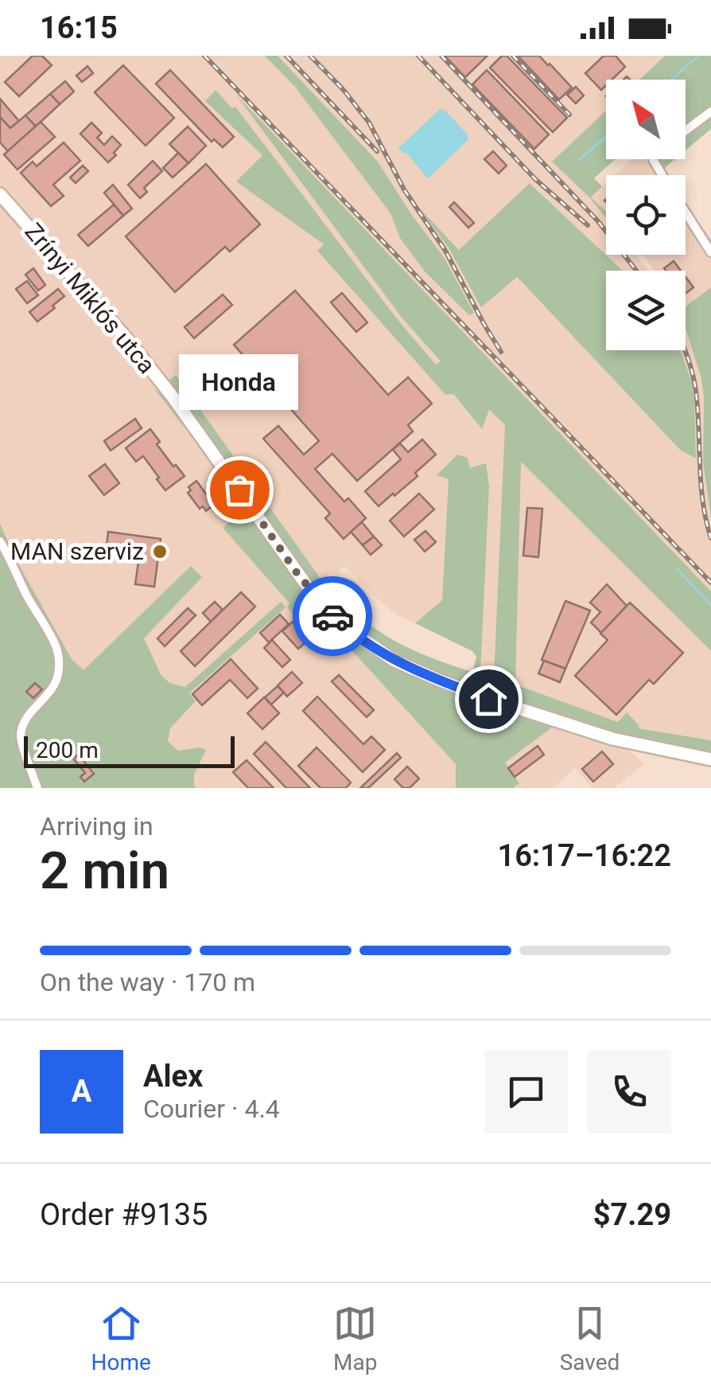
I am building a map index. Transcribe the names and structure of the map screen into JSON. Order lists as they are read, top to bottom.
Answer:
{
  "streets": {
    "main road": ["Zrínyi Miklós utca"]
  },
  "places": ["Honda", "MAN szerviz"],
  "scale_bar": "200 m",
  "north": "top left",
  "page": {
    "status": "16:15",
    "bubble": "Honda",
    "scale": "200 m",
    "heading": ["2 min", "Arriving in", "16:17–16:22"],
    "panel": [
      "Alex",
      "Courier · 4.4",
      "Order #9135",
      "$7.29"
    ],
    "bar": "On the way · 170 m",
    "round": "A",
    "tabs": ["Home", "Map", "Saved"]
  }
}
